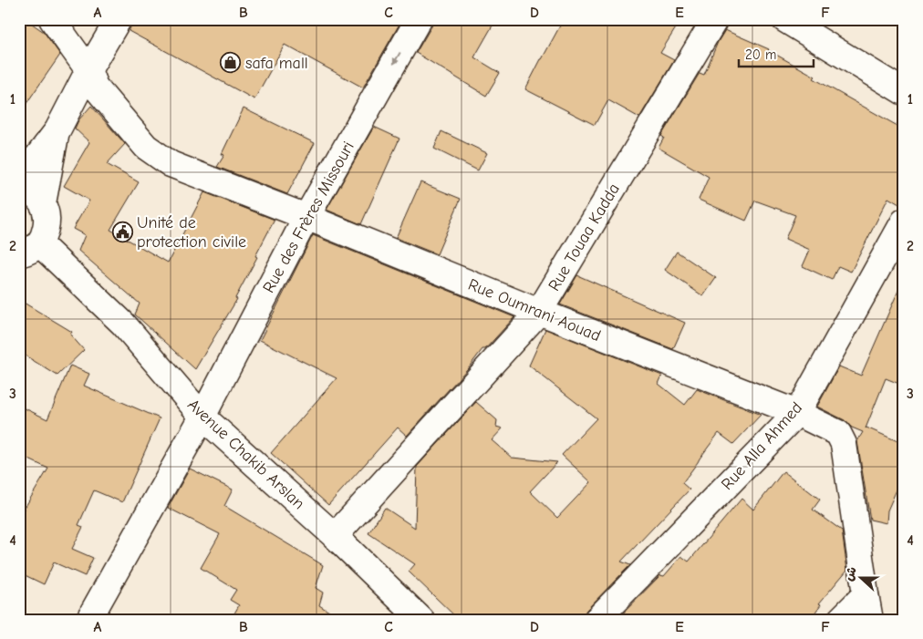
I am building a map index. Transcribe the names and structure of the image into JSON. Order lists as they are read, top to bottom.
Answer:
{
  "streets": {
    "street": [
      "Rue des Frères Missouri",
      "Rue Touaa Kadda",
      "Rue Oumrani Aouad",
      "Rue Alla Ahmed",
      "Avenue Chakib Arslan"
    ]
  },
  "crossings": [
    ["Rue des Frères Missouri", "Rue Oumrani Aouad"],
    ["Rue des Frères Missouri", "Avenue Chakib Arslan"],
    ["Rue Touaa Kadda", "Rue Oumrani Aouad"],
    ["Rue Touaa Kadda", "Avenue Chakib Arslan"],
    ["Rue Oumrani Aouad", "Rue Alla Ahmed"]
  ],
  "places": {
    "shop": ["safa mall"],
    "public building": ["Unité de protection civile"]
  },
  "scale_bar": "20 m",
  "north": "left",
  "grid": {
    "columns": [
      "A",
      "B",
      "C",
      "D",
      "E",
      "F"
    ],
    "rows": [
      "1",
      "2",
      "3",
      "4"
    ]
  }
}
